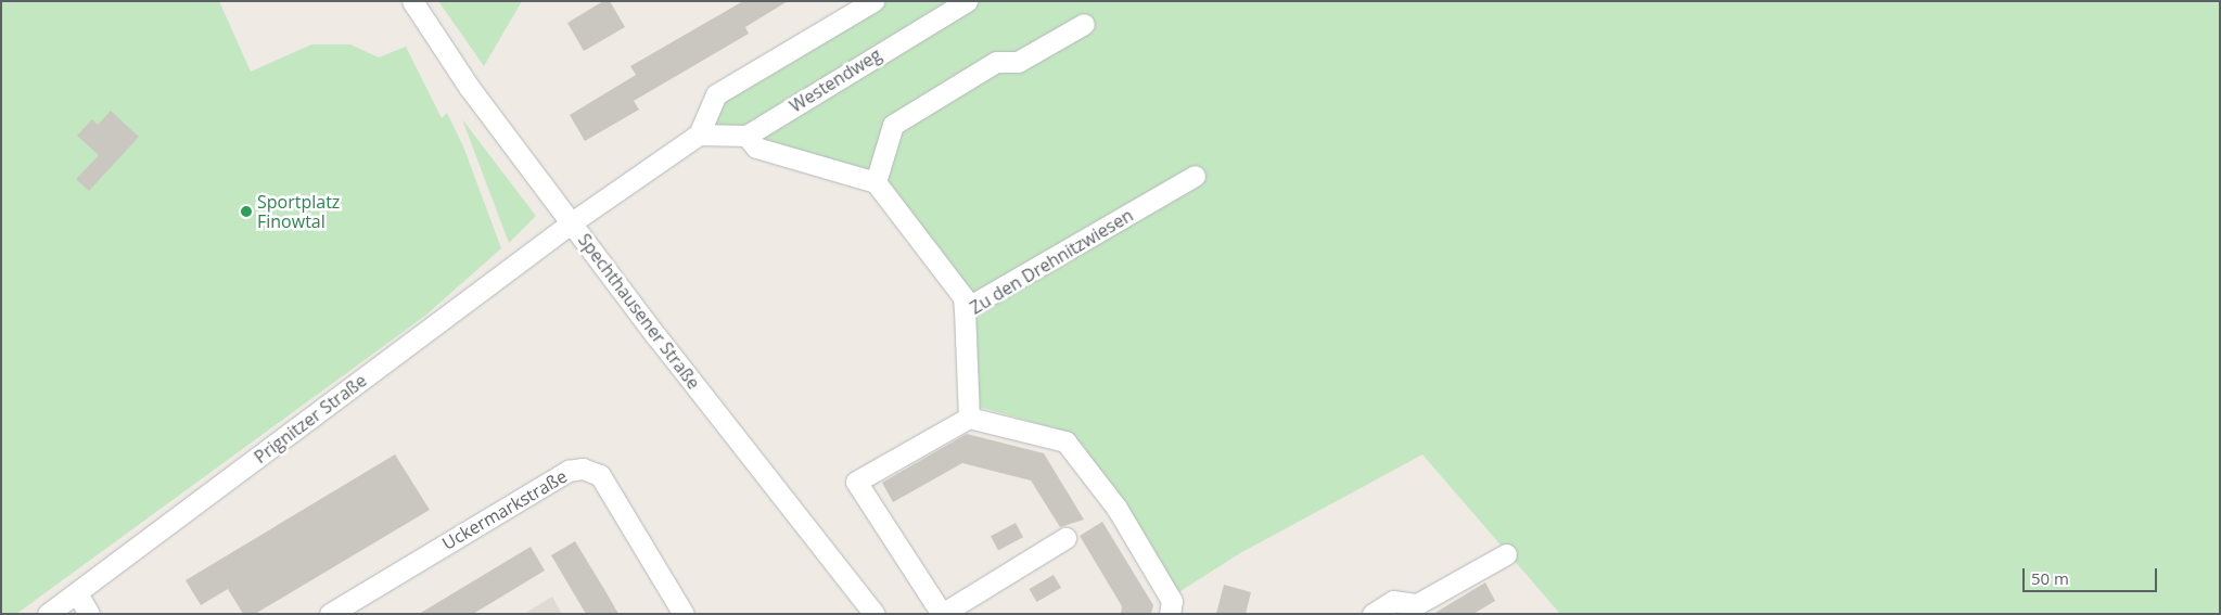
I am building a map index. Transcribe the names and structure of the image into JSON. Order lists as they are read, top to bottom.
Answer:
{
  "streets": {
    "street": [
      "Westendweg",
      "Zu den Drehnitzwiesen",
      "Spechthausener Straße",
      "Prignitzer Straße",
      "Uckermarkstraße"
    ]
  },
  "crossings": [
    ["Spechthausener Straße", "Prignitzer Straße"]
  ],
  "places": ["Sportplatz Finowtal"],
  "scale_bar": "50 m"
}
